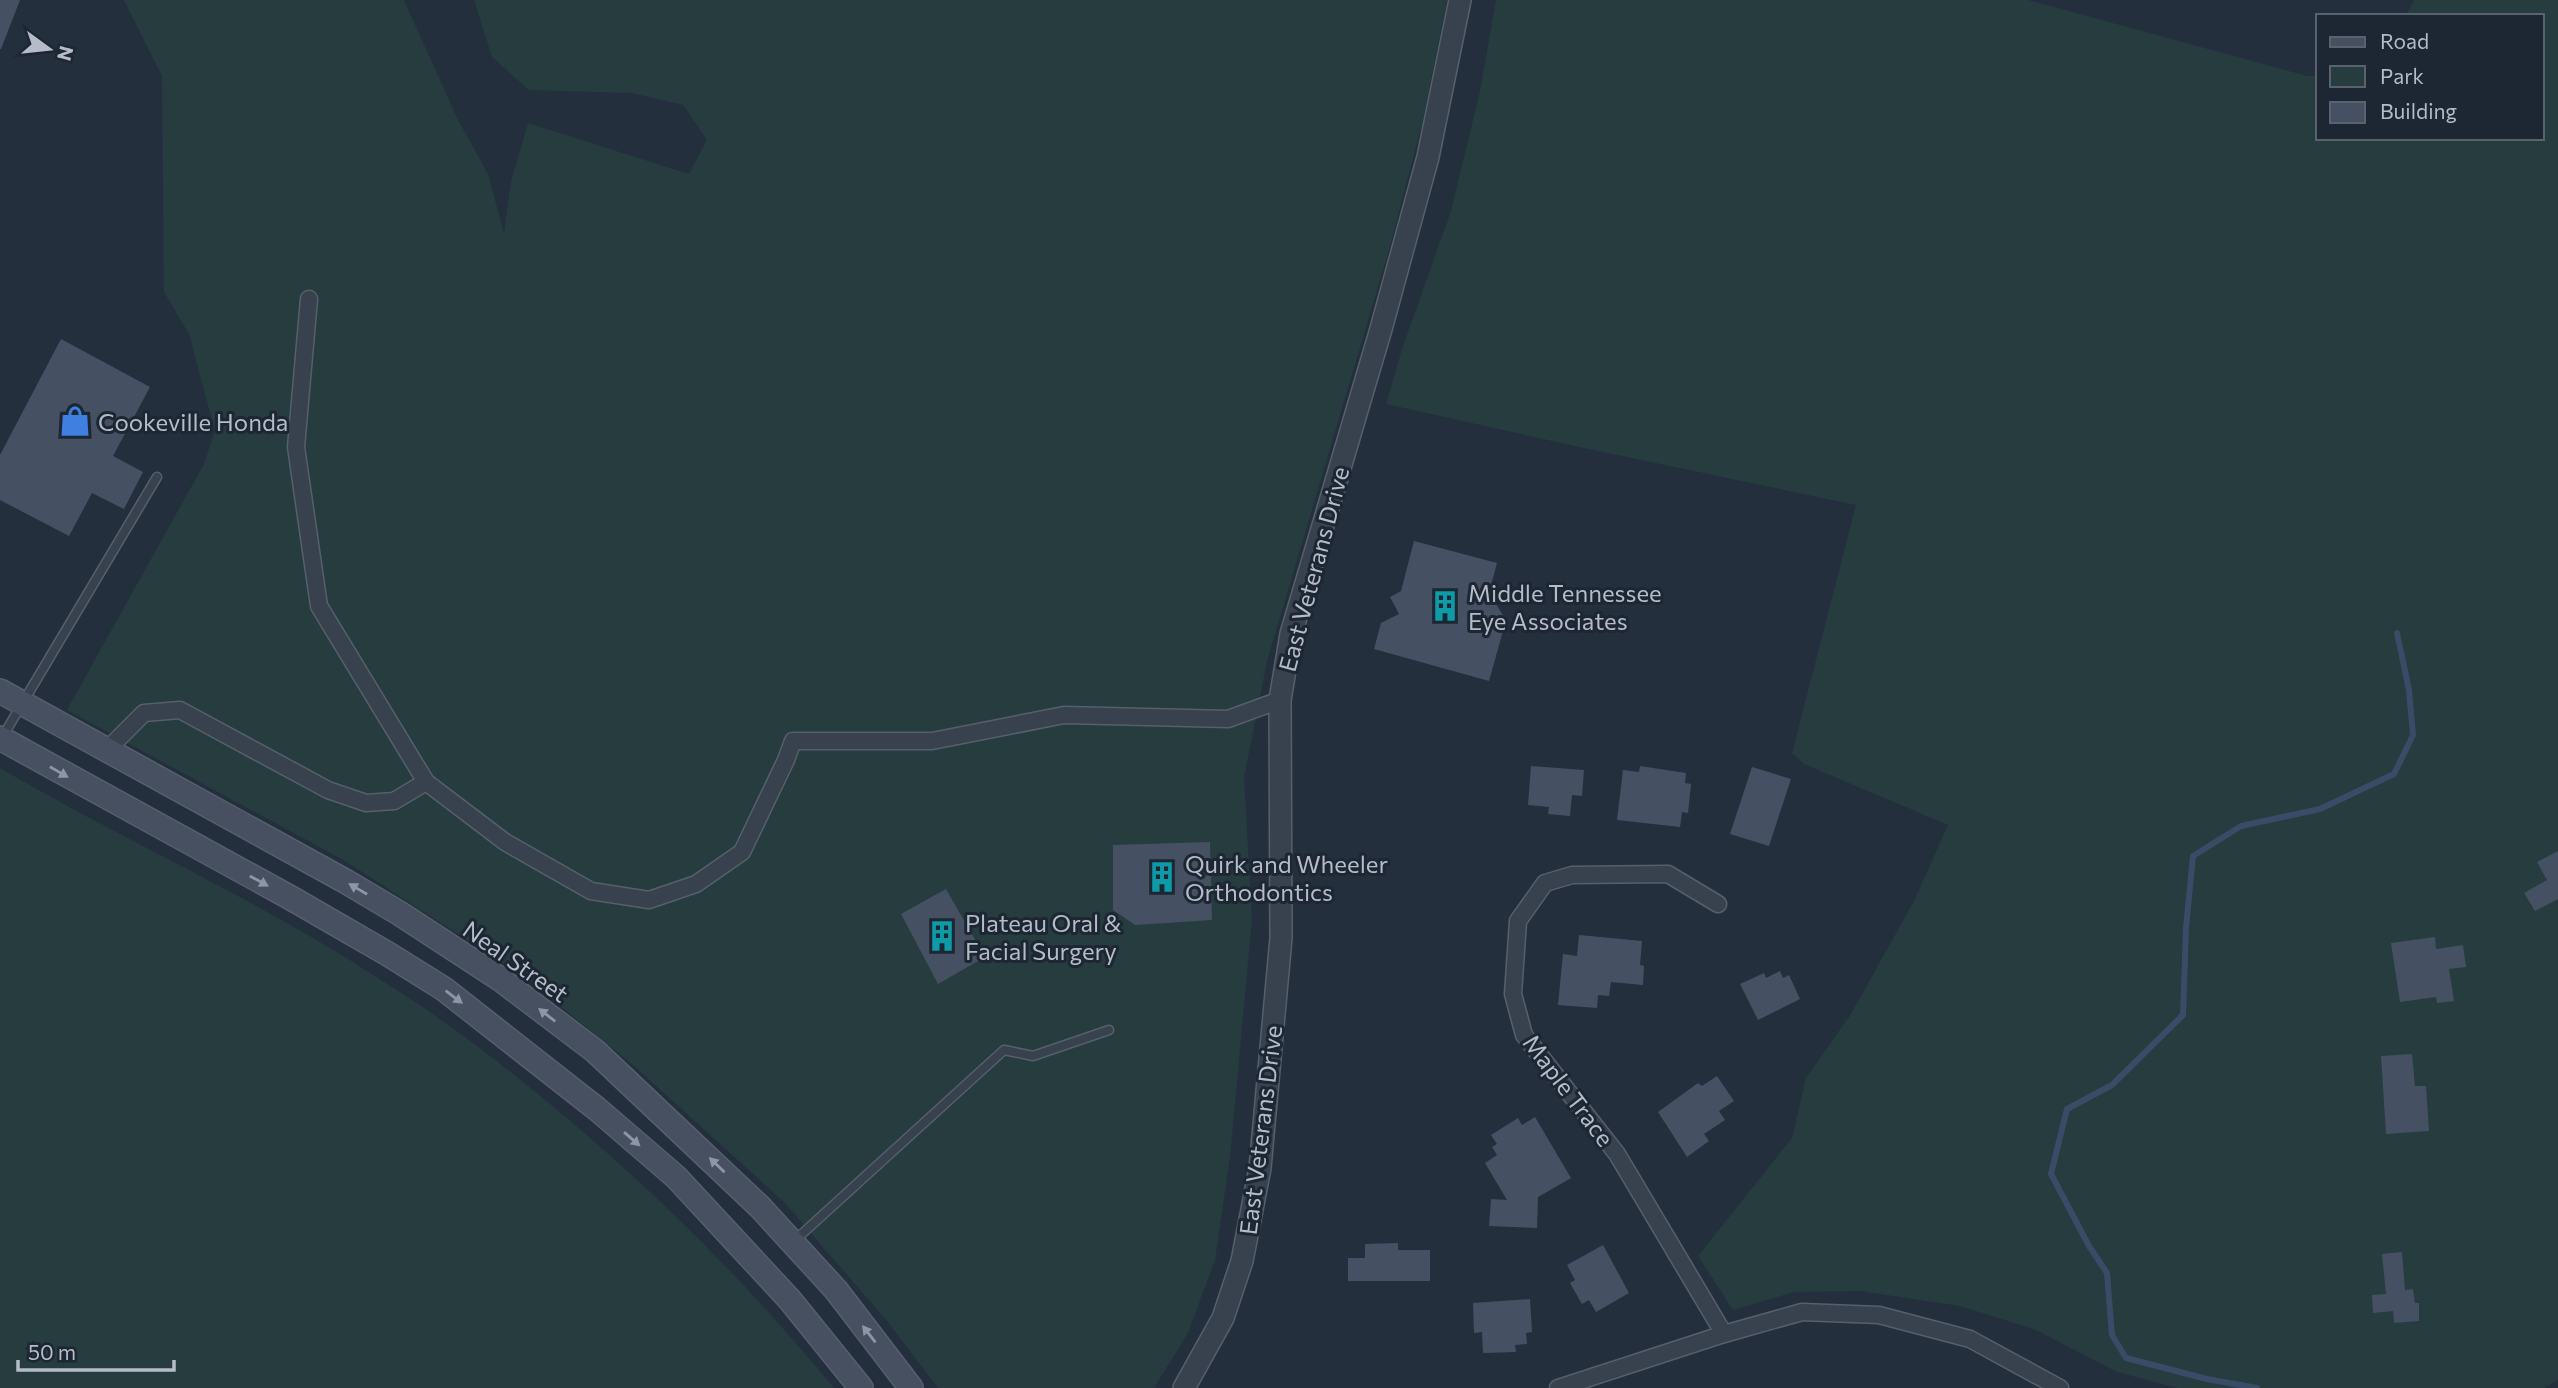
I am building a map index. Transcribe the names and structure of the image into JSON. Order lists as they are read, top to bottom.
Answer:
{
  "streets": {
    "main road": ["Neal Street"],
    "street": ["East Veterans Drive", "Maple Trace"]
  },
  "places": {
    "shop": ["Cookeville Honda"],
    "building": ["Middle Tennessee Eye Associates", "Quirk and Wheeler Orthodontics", "Plateau Oral & Facial Surgery"]
  },
  "legend": ["Road", "Park", "Building"],
  "scale_bar": "50 m",
  "north": "right"
}
